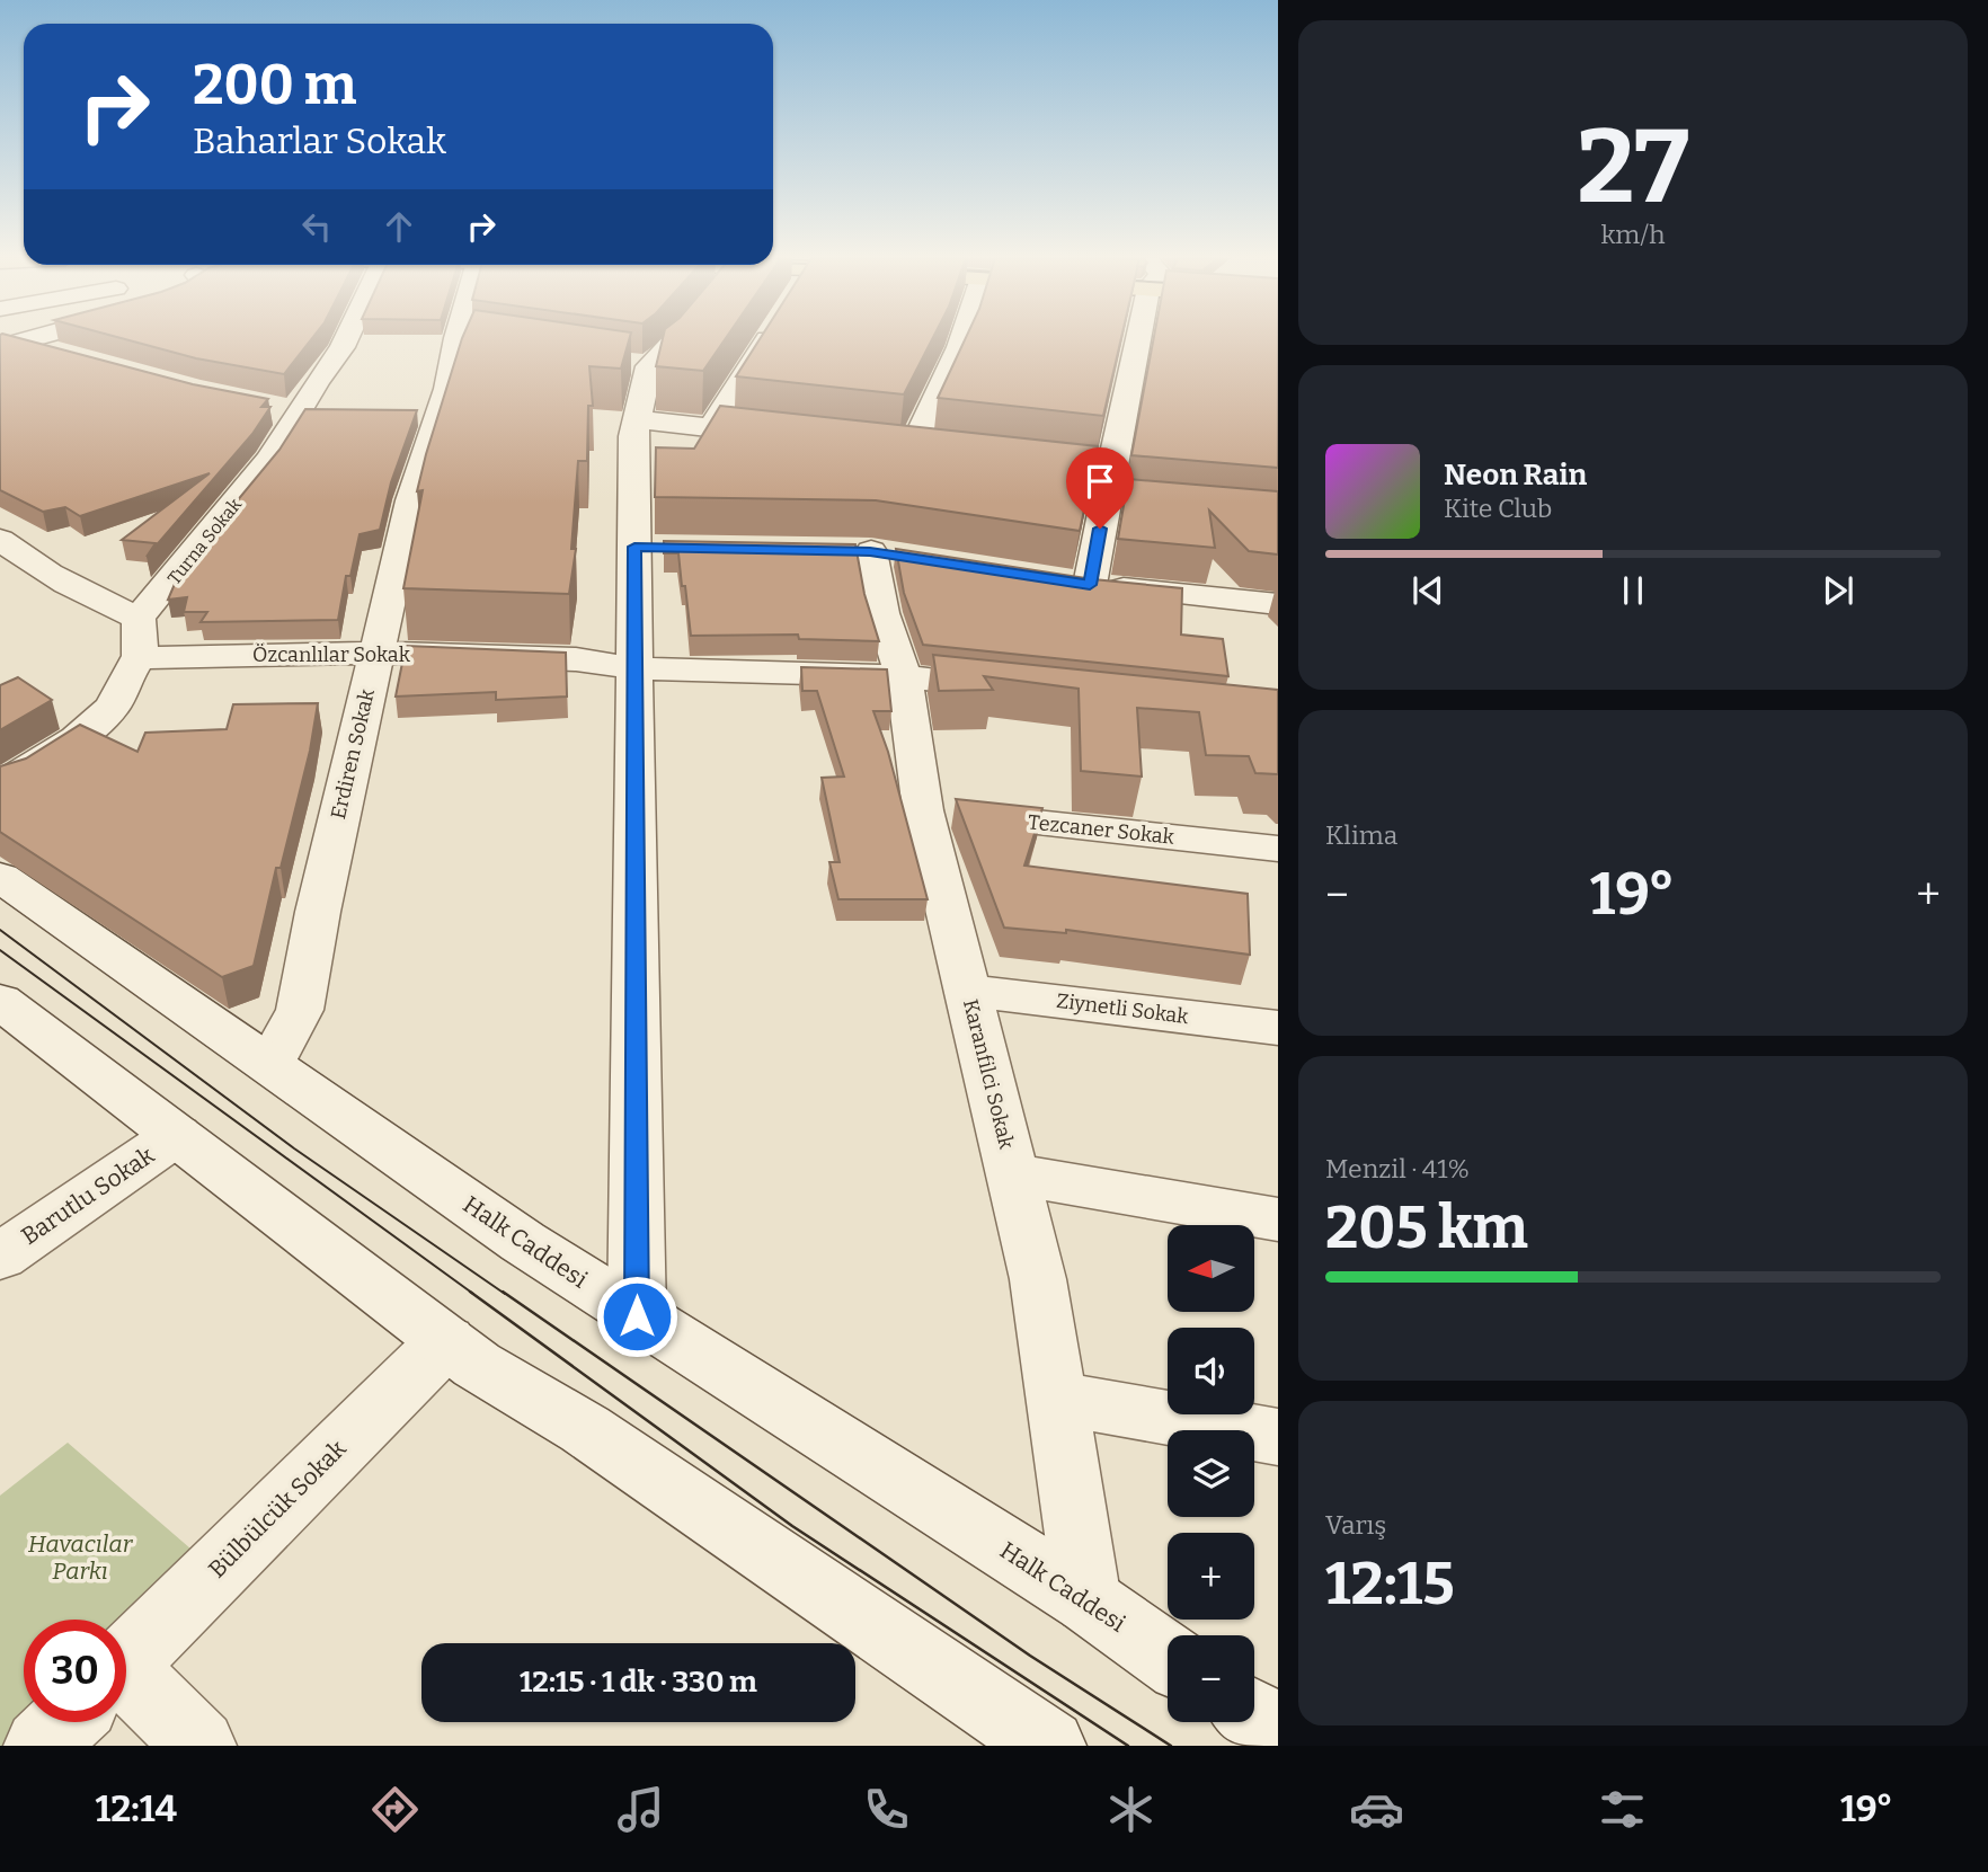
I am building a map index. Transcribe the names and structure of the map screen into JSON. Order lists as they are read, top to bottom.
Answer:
{
  "streets": {
    "street": [
      "Turna Sokak",
      "Özcanlılar Sokak",
      "Erdiren Sokak",
      "Tezcaner Sokak",
      "Ziynetli Sokak",
      "Karanfilci Sokak",
      "Barutlu Sokak",
      "Halk Caddesi",
      "Bülbülcük Sokak"
    ]
  },
  "crossings": [
    ["Özcanlılar Sokak", "Erdiren Sokak"],
    ["Özcanlılar Sokak", "Karanfilci Sokak"],
    ["Erdiren Sokak", "Halk Caddesi"],
    ["Tezcaner Sokak", "Karanfilci Sokak"],
    ["Ziynetli Sokak", "Karanfilci Sokak"],
    ["Karanfilci Sokak", "Halk Caddesi"]
  ],
  "parks": ["Havacılar Parkı"],
  "north": "left",
  "page": {
    "tile": [
      ["27", "km/h"],
      "Klima",
      ["Menzil · 41%", "205 km"],
      ["Varış", "12:15"]
    ],
    "turn": ["200 m", "Baharlar Sokak"],
    "song": ["Neon Rain", "Kite Club"],
    "heat": ["−", "19°", "+"],
    "map_buttons": ["+", "−"],
    "limit": "30",
    "trip": "12:15 · 1 dk · 330 m",
    "tabs": ["12:14", "19°"]
  }
}
